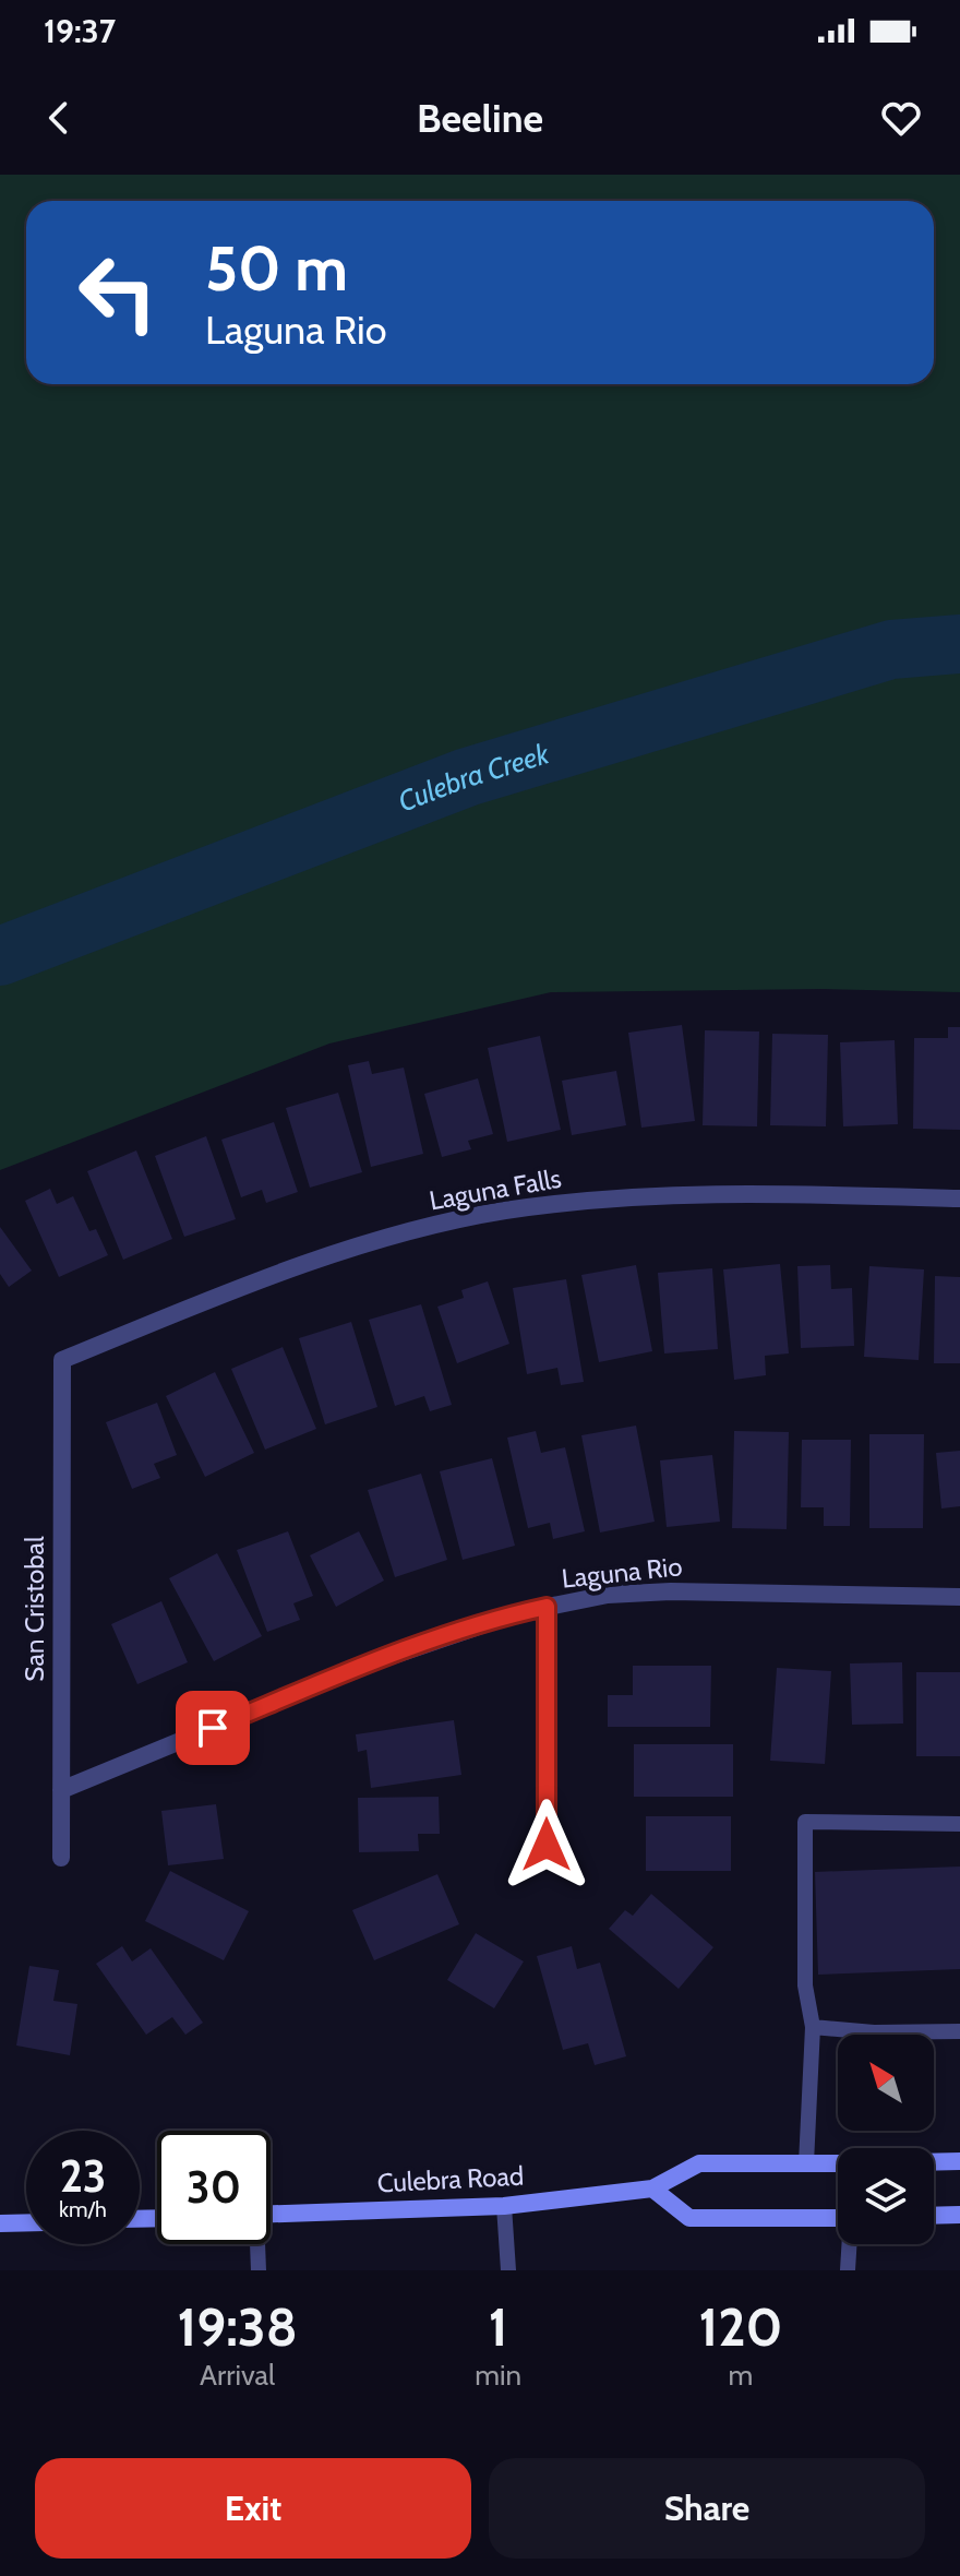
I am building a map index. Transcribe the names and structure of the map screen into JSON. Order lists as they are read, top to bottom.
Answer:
{
  "streets": {
    "main road": ["Culebra Road"],
    "street": ["Laguna Falls", "Laguna Rio", "San Cristobal"]
  },
  "crossings": [
    ["Laguna Falls", "San Cristobal"],
    ["Laguna Rio", "San Cristobal"]
  ],
  "water": ["Culebra Creek"],
  "north": "top left",
  "page": {
    "status": "19:37",
    "header": "Beeline",
    "turn": ["50 m", "Laguna Rio"],
    "speed": "23 km/h",
    "limit": "30",
    "eta": [
      "19:38",
      "Arrival",
      "1",
      "min",
      "120",
      "m"
    ],
    "buttons": ["Exit", "Share"]
  }
}
